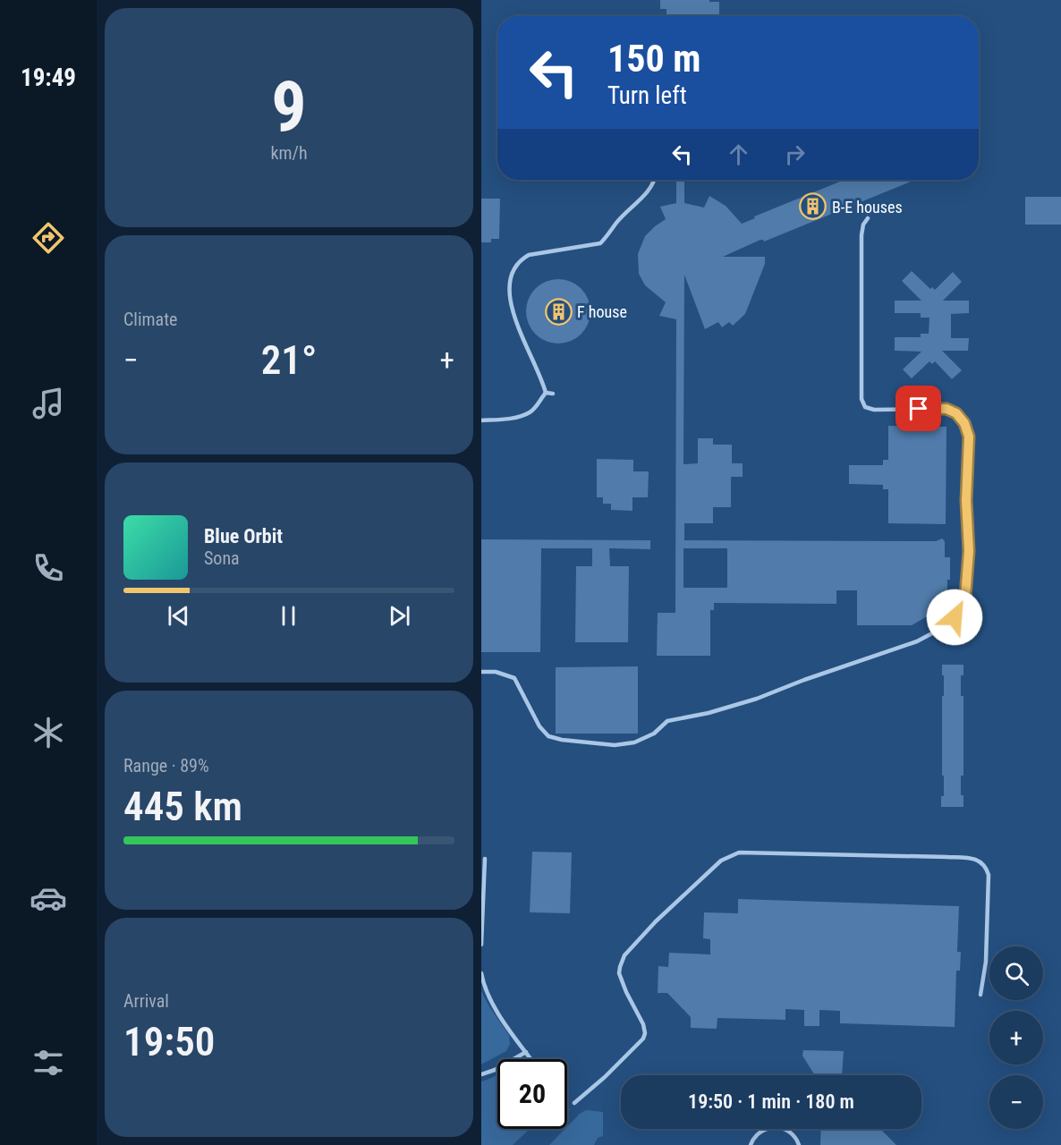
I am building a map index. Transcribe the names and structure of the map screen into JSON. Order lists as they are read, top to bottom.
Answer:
{
  "places": {
    "building": ["B-E houses", "F house"]
  },
  "page": {
    "tabs": "19:49",
    "tile": [
      ["9", "km/h"],
      "Climate",
      ["Range · 89%", "445 km"],
      ["Arrival", "19:50"]
    ],
    "turn": ["150 m", "Turn left"],
    "heat": ["−", "21°", "+"],
    "song": ["Blue Orbit", "Sona"],
    "map_buttons": ["+", "−"],
    "limit": "20",
    "trip": "19:50 · 1 min · 180 m"
  }
}
